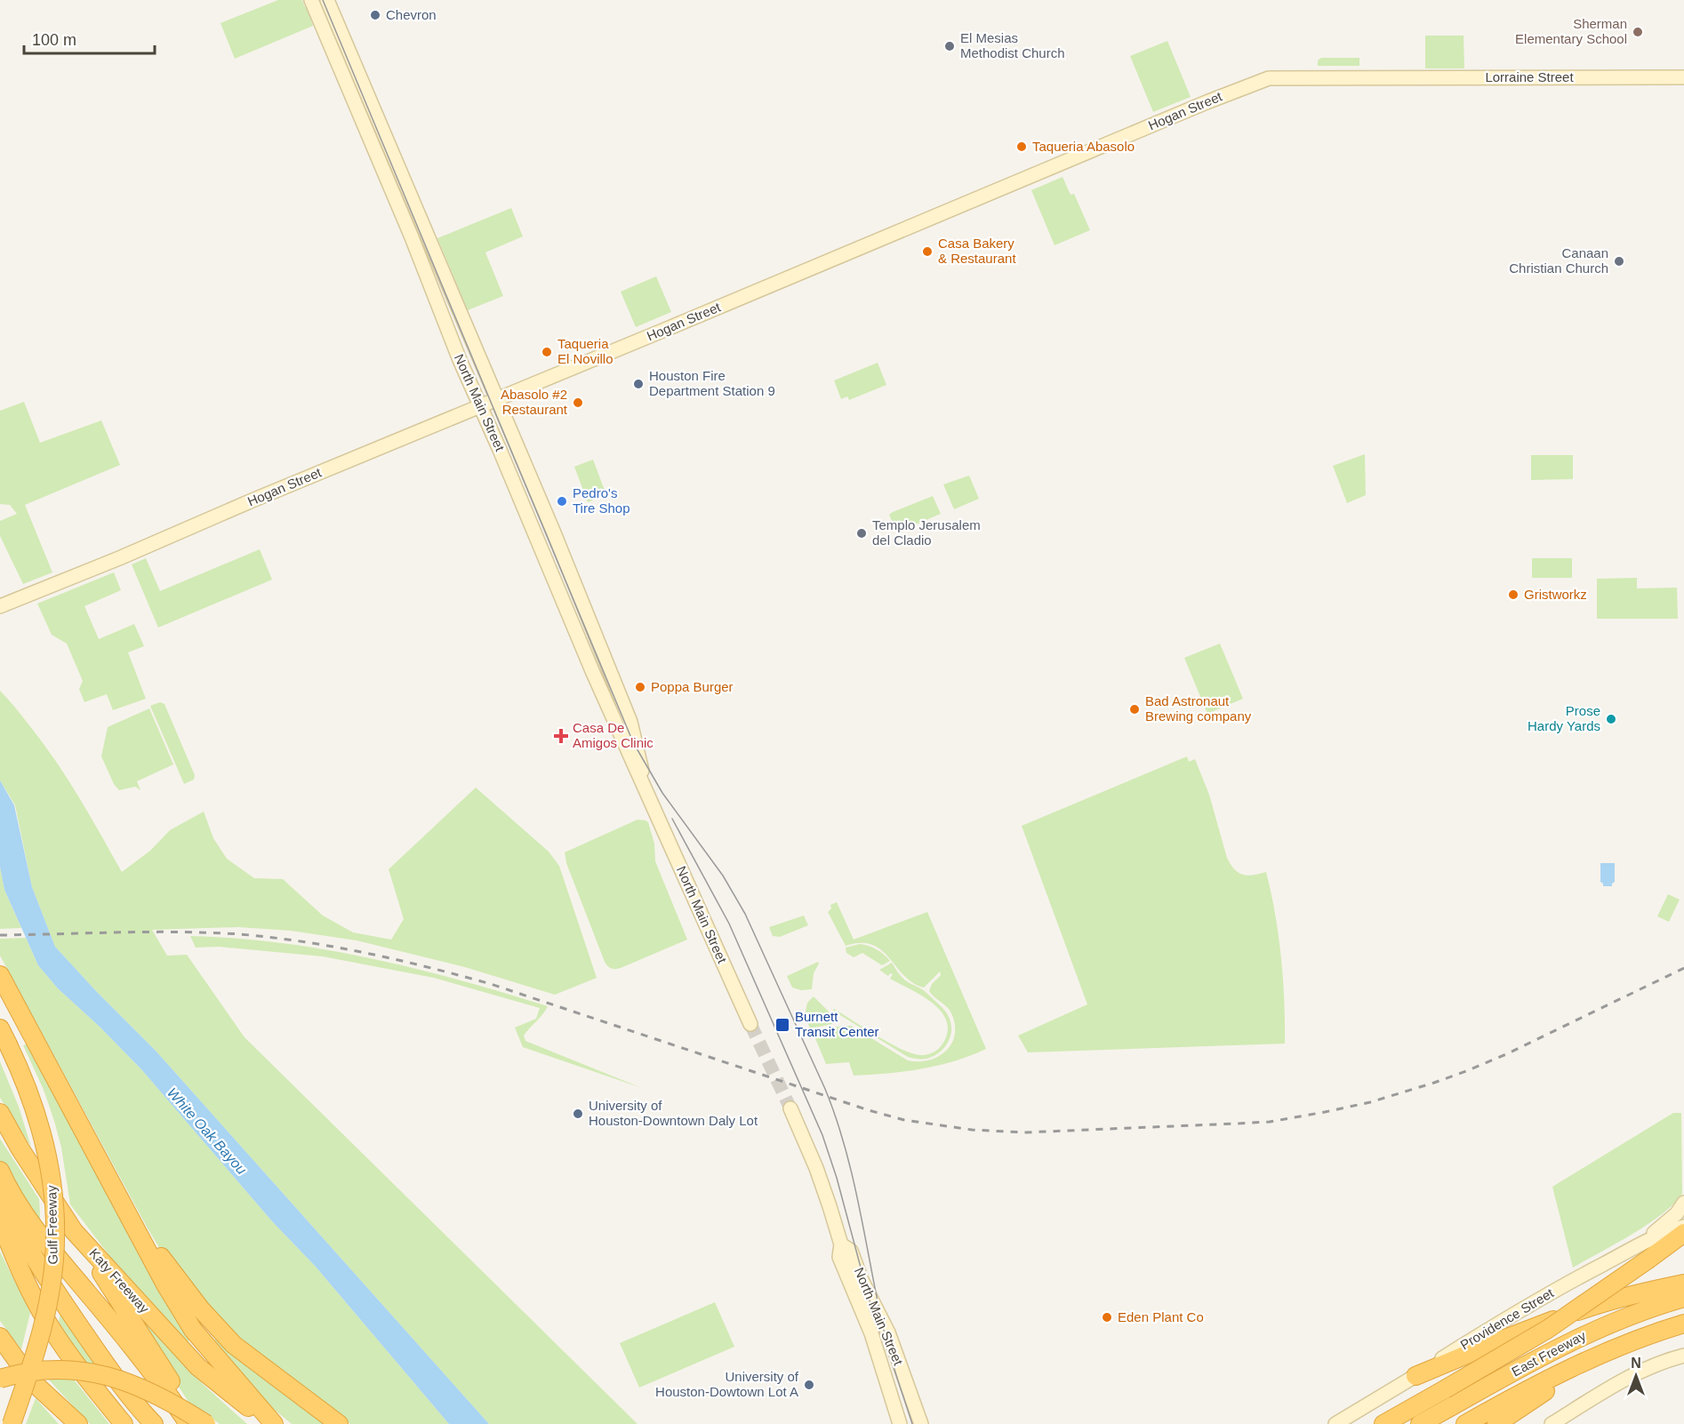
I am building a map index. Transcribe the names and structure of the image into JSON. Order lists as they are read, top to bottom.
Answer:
{
  "streets": {
    "highway": ["Gulf Freeway", "Katy Freeway", "East Freeway"],
    "main road": [
      "Lorraine Street",
      "Hogan Street",
      "North Main Street",
      "Providence Street"
    ]
  },
  "crossings": [
    ["Lorraine Street", "Hogan Street"],
    ["Hogan Street", "North Main Street"]
  ],
  "water": ["White Oak Bayou"],
  "places": {
    "other": [
      "Chevron",
      "Sherman Elementary School",
      "El Mesias Methodist Church",
      "Taqueria Abasolo",
      "Casa Bakery & Restaurant",
      "Canaan Christian Church",
      "Taqueria El Novillo",
      "Houston Fire Department Station 9",
      "Abasolo #2 Restaurant",
      "Pedro's Tire Shop",
      "Templo Jerusalem del Cladio",
      "Gristworkz",
      "Poppa Burger",
      "Bad Astronaut Brewing company",
      "Prose Hardy Yards",
      "University of Houston-Downtown Daly Lot",
      "Eden Plant Co",
      "University of Houston-Dowtown Lot A"
    ],
    "health": ["Casa De Amigos Clinic"],
    "transit": ["Burnett Transit Center"]
  },
  "scale_bar": "100 m",
  "north": "top"
}
